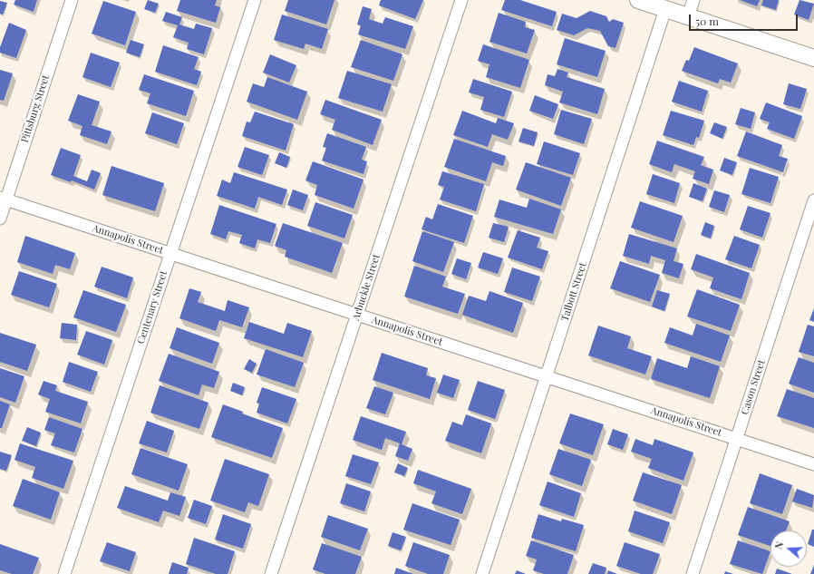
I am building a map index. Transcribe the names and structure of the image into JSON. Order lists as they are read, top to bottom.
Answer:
{
  "streets": {
    "street": [
      "Pittsburg Street",
      "Annapolis Street",
      "Arbuckle Street",
      "Talbott Street",
      "Centenary Street",
      "Cason Street"
    ]
  },
  "crossings": [
    ["Pittsburg Street", "Annapolis Street"],
    ["Annapolis Street", "Arbuckle Street"],
    ["Annapolis Street", "Talbott Street"],
    ["Annapolis Street", "Centenary Street"],
    ["Annapolis Street", "Cason Street"]
  ],
  "scale_bar": "50 m",
  "north": "left"
}
